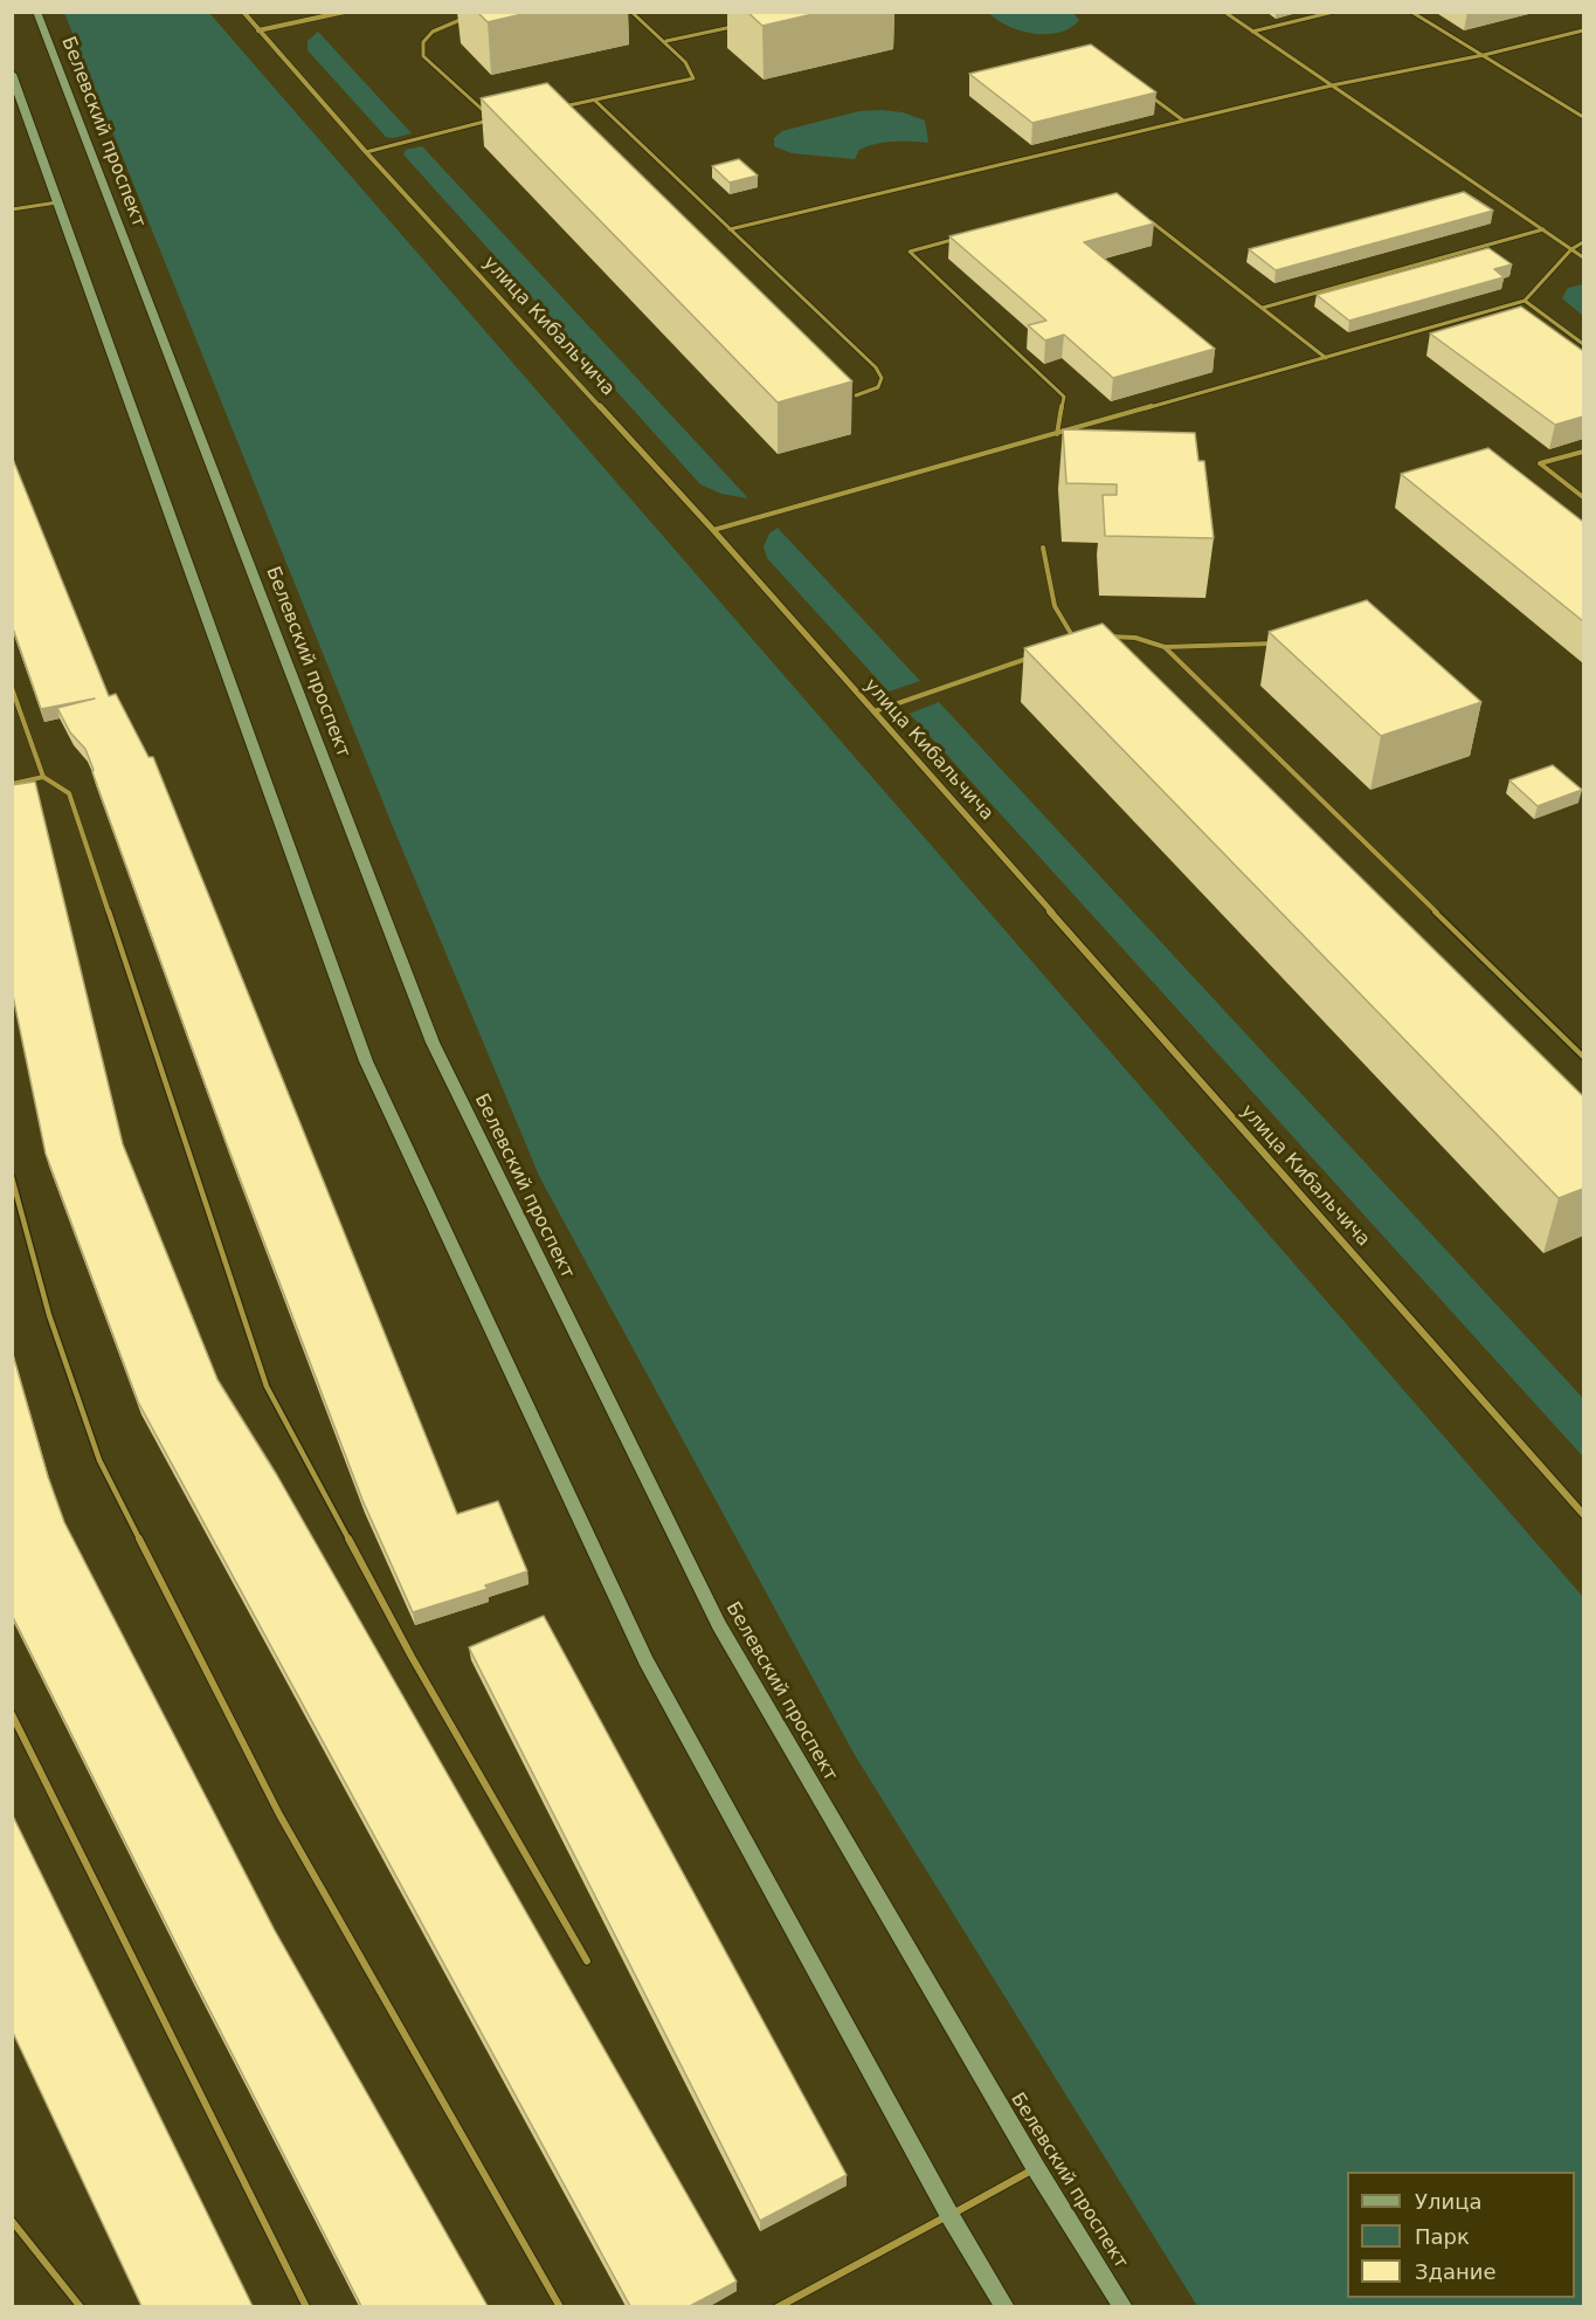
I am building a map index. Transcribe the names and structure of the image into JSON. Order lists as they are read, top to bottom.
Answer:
{
  "streets": {
    "street": ["Белевский проспект", "улица Кибальчича"]
  },
  "legend": ["Улица", "Парк", "Здание"]
}
